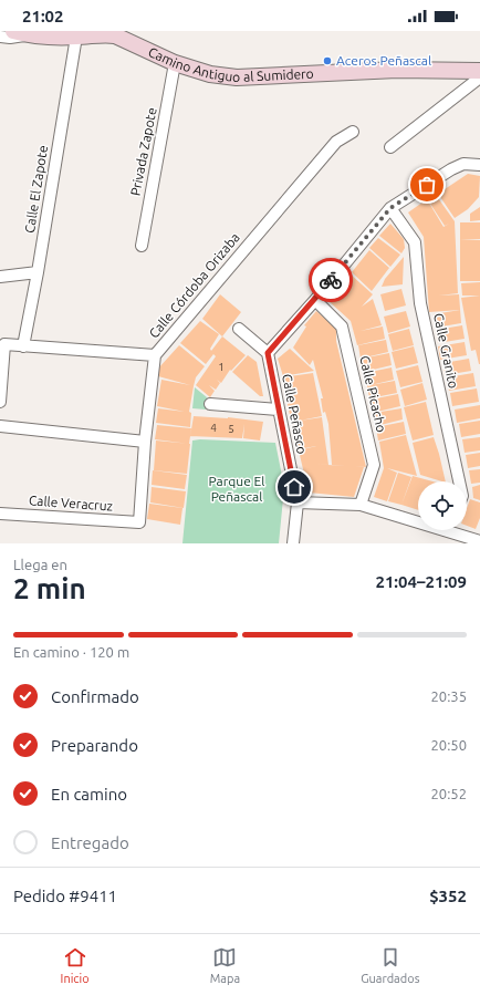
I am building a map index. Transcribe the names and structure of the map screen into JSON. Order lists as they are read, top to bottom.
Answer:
{
  "streets": {
    "main road": ["Camino Antiguo al Sumidero"],
    "street": [
      "Privada Zapote",
      "Calle El Zapote",
      "Calle Córdoba Orizaba",
      "Calle Granito",
      "Calle Picacho",
      "Calle Peñasco",
      "Calle Veracruz"
    ]
  },
  "crossings": [
    ["Camino Antiguo al Sumidero", "Privada Zapote"],
    ["Camino Antiguo al Sumidero", "Calle El Zapote"],
    ["Calle Córdoba Orizaba", "Calle Veracruz"]
  ],
  "parks": ["Parque El Peñascal"],
  "places": ["Aceros Peñascal"],
  "house_numbers": ["1", "4", "5"],
  "page": {
    "status": "21:02",
    "heading": ["2 min", "Llega en", "21:04–21:09"],
    "panel": ["Pedido #9411", "$352"],
    "bar": "En camino · 120 m",
    "list": [
      ["Confirmado", "20:35"],
      ["Preparando", "20:50"],
      ["En camino", "20:52"],
      "Entregado"
    ],
    "tabs": ["Inicio", "Mapa", "Guardados"]
  }
}
